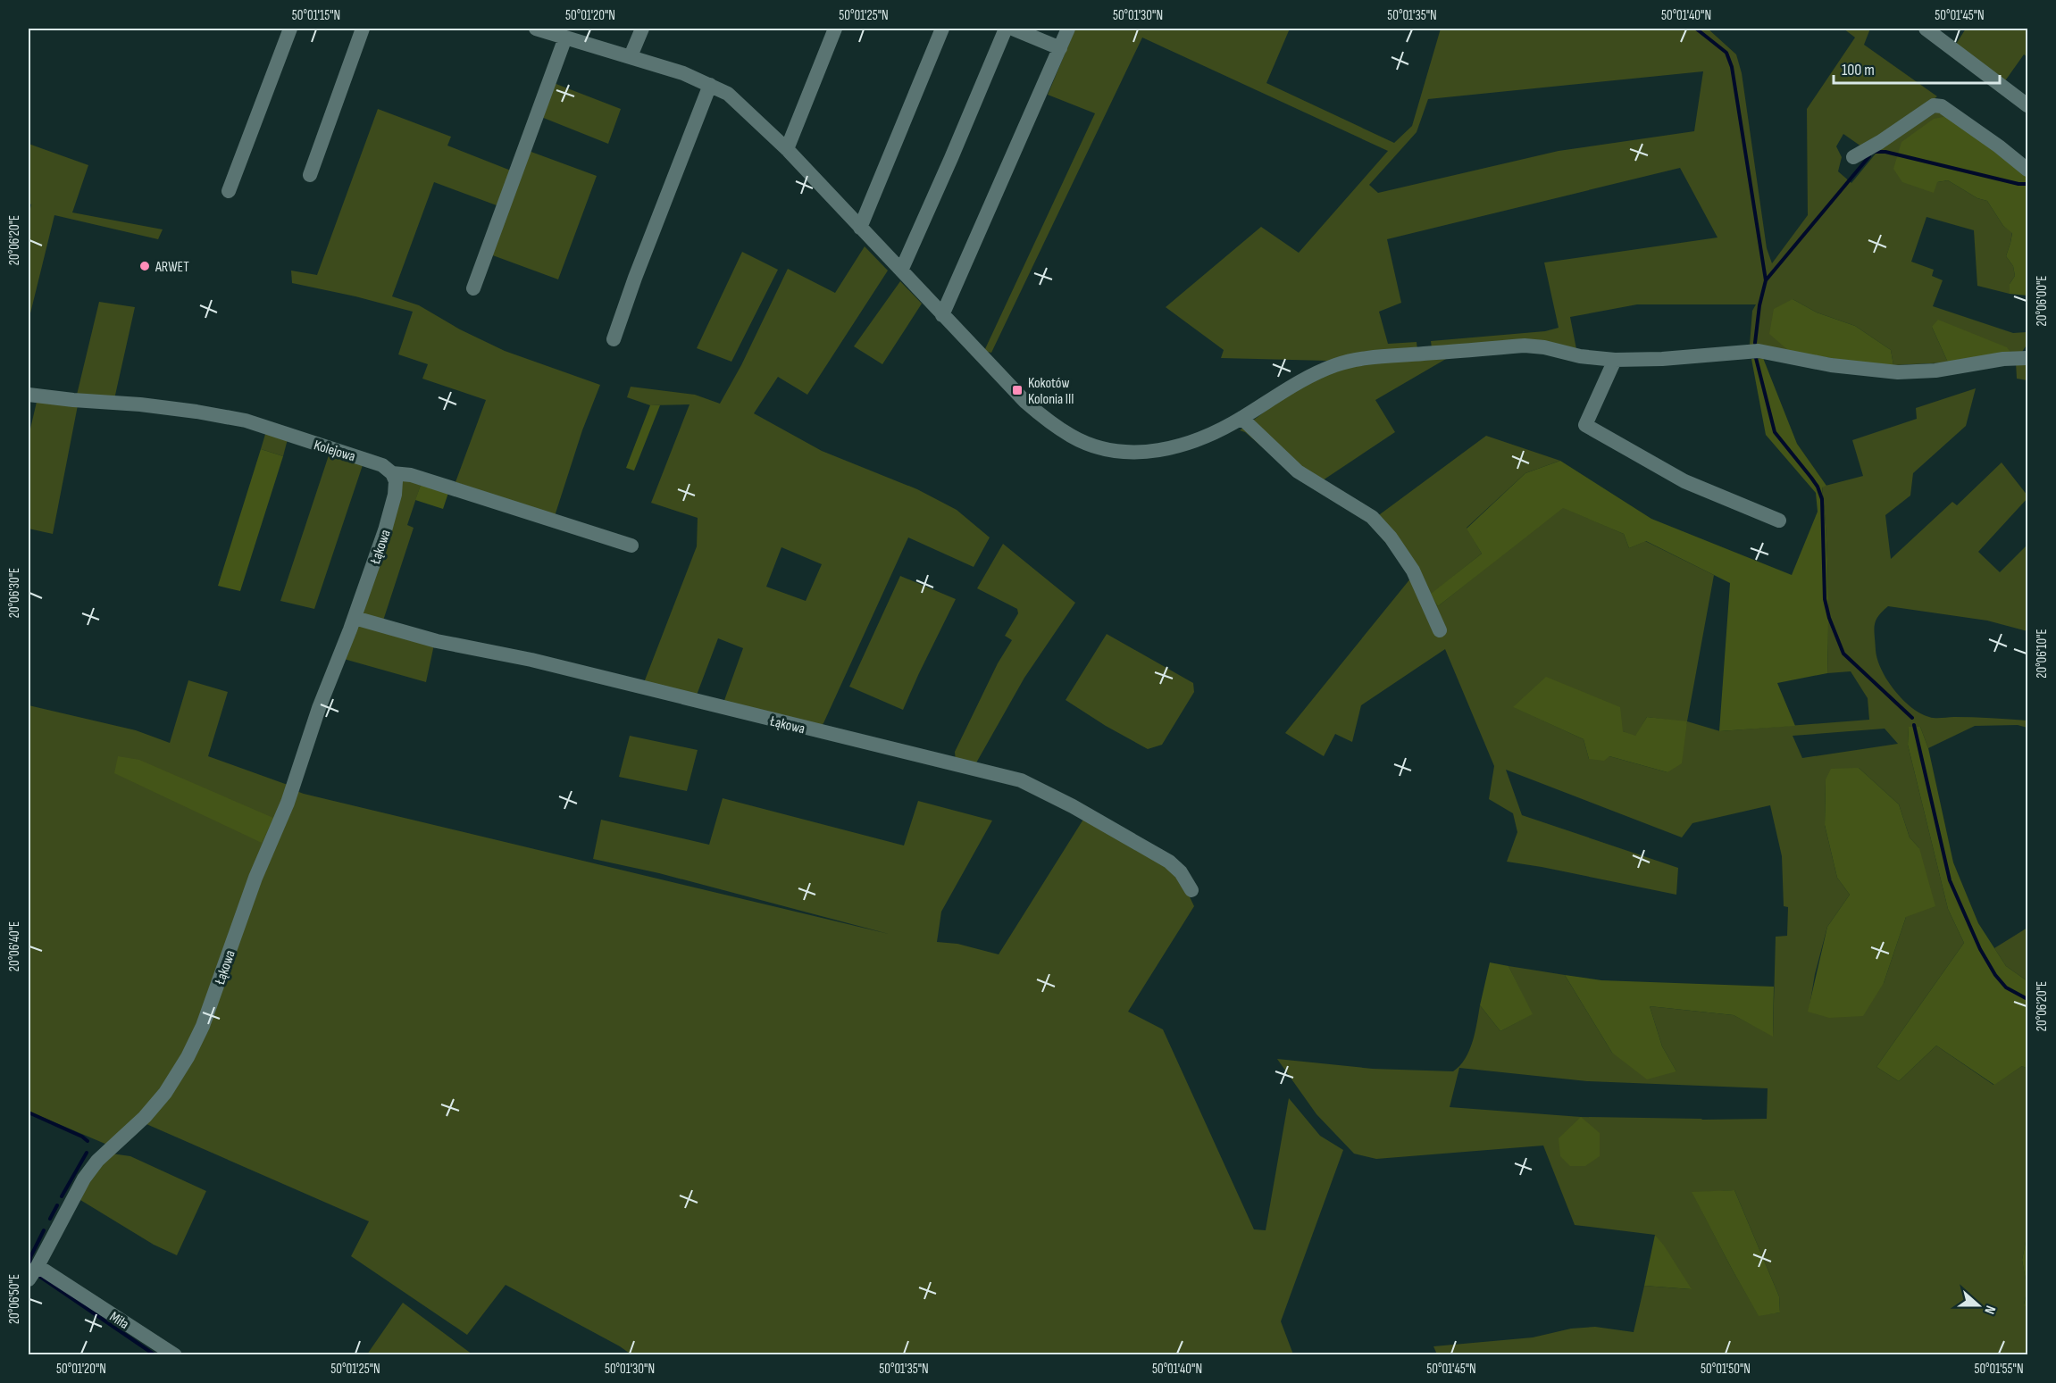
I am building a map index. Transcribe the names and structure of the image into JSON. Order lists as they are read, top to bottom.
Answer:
{
  "streets": {
    "street": ["Kolejowa", "Łąkowa", "Miła"]
  },
  "crossings": [
    ["Kolejowa", "Łąkowa"],
    ["Łąkowa", "Miła"]
  ],
  "places": {
    "other": ["ARWET"],
    "transit": ["Kokotów Kolonia III"]
  },
  "scale_bar": "100 m",
  "north": "right",
  "coordinates": [
    "50°01'15\"N",
    "50°01'20\"N",
    "50°01'25\"N",
    "50°01'30\"N",
    "50°01'35\"N",
    "50°01'40\"N",
    "50°01'45\"N",
    "20°06'20\"E",
    "20°06'00\"E",
    "20°06'30\"E",
    "20°06'10\"E",
    "20°06'40\"E",
    "20°06'50\"E",
    "50°01'50\"N",
    "50°01'55\"N"
  ]
}
